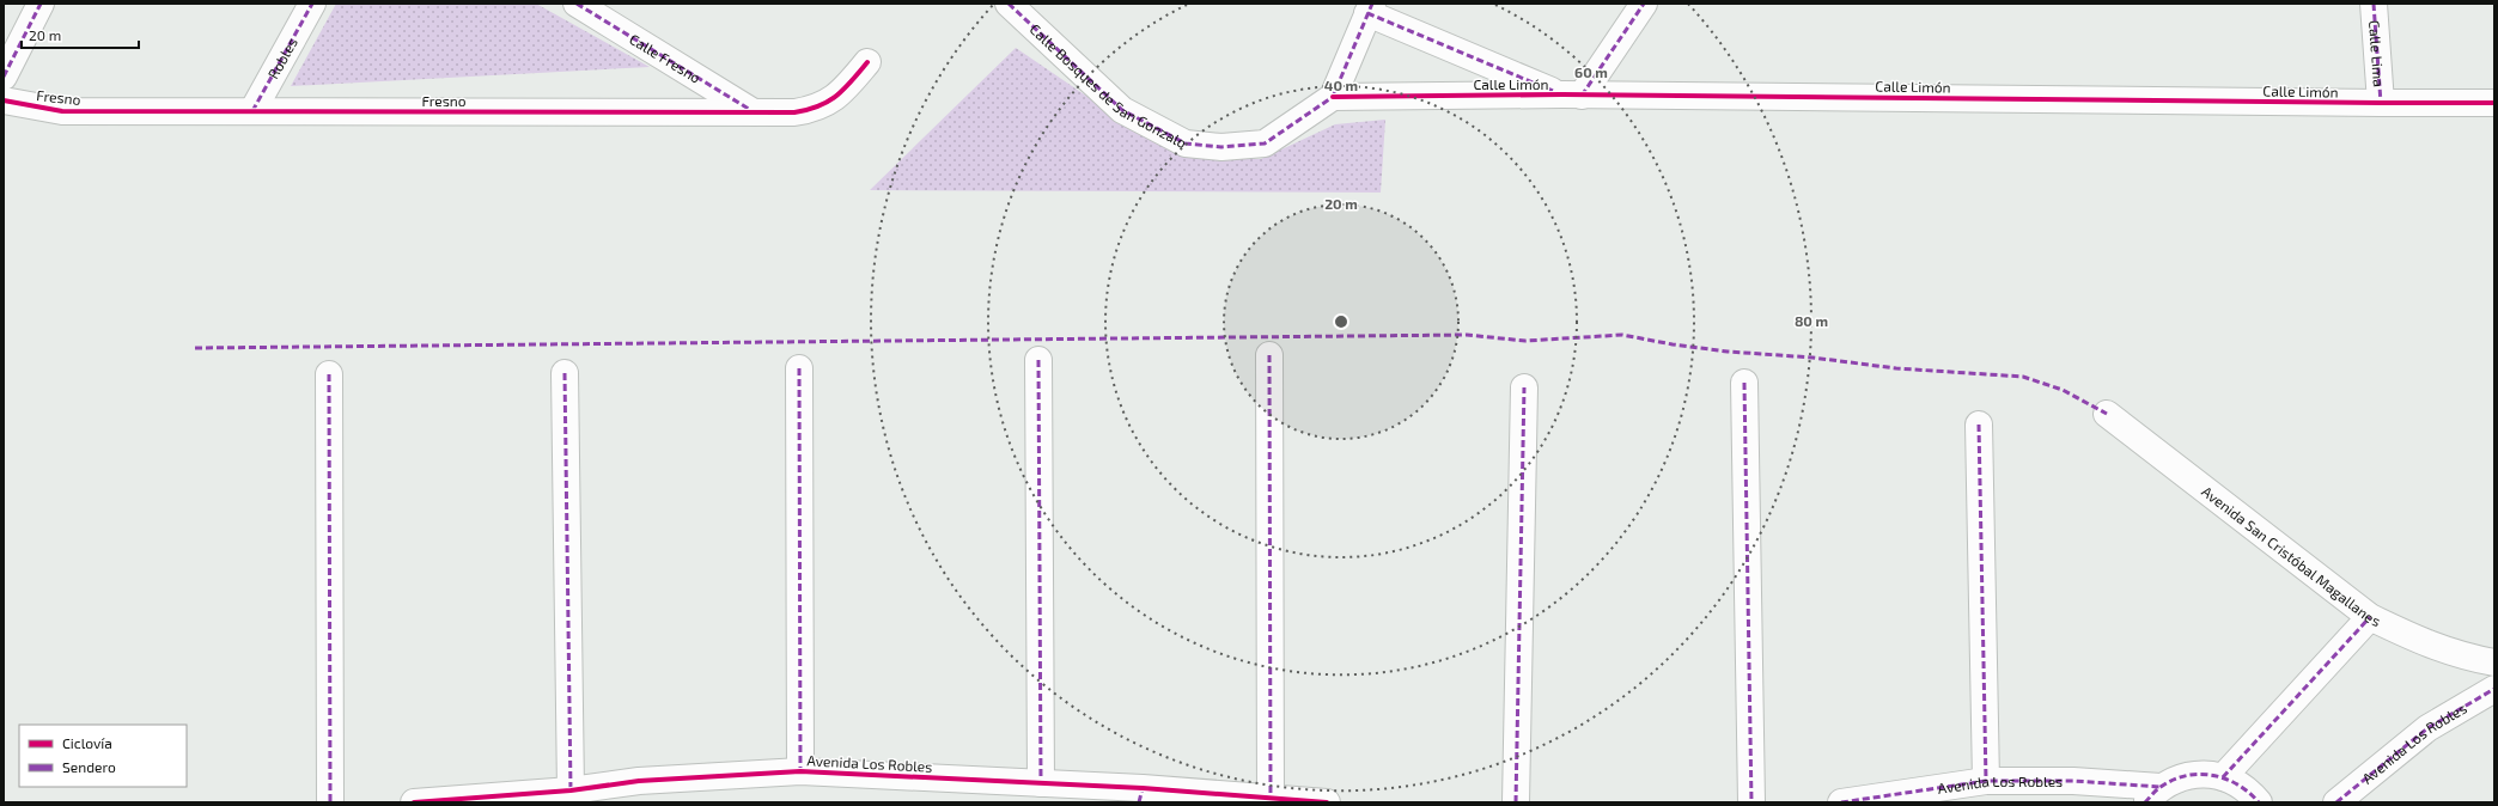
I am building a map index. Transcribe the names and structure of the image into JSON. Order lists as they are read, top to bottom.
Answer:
{
  "streets": {
    "street": [
      "Calle Lima",
      "Robles",
      "Calle Fresno",
      "Calle Bosques de San Gonzalo",
      "Calle Limón",
      "Fresno",
      "Avenida San Cristóbal Magallanes",
      "Avenida Los Robles"
    ]
  },
  "crossings": [
    ["Calle Lima", "Calle Limón"],
    ["Robles", "Fresno"],
    ["Calle Fresno", "Fresno"],
    ["Calle Bosques de San Gonzalo", "Calle Limón"]
  ],
  "legend": ["Ciclovía", "Sendero"],
  "scale_bar": "20 m",
  "rings": [
    "60 m",
    "40 m",
    "20 m",
    "80 m"
  ]
}
